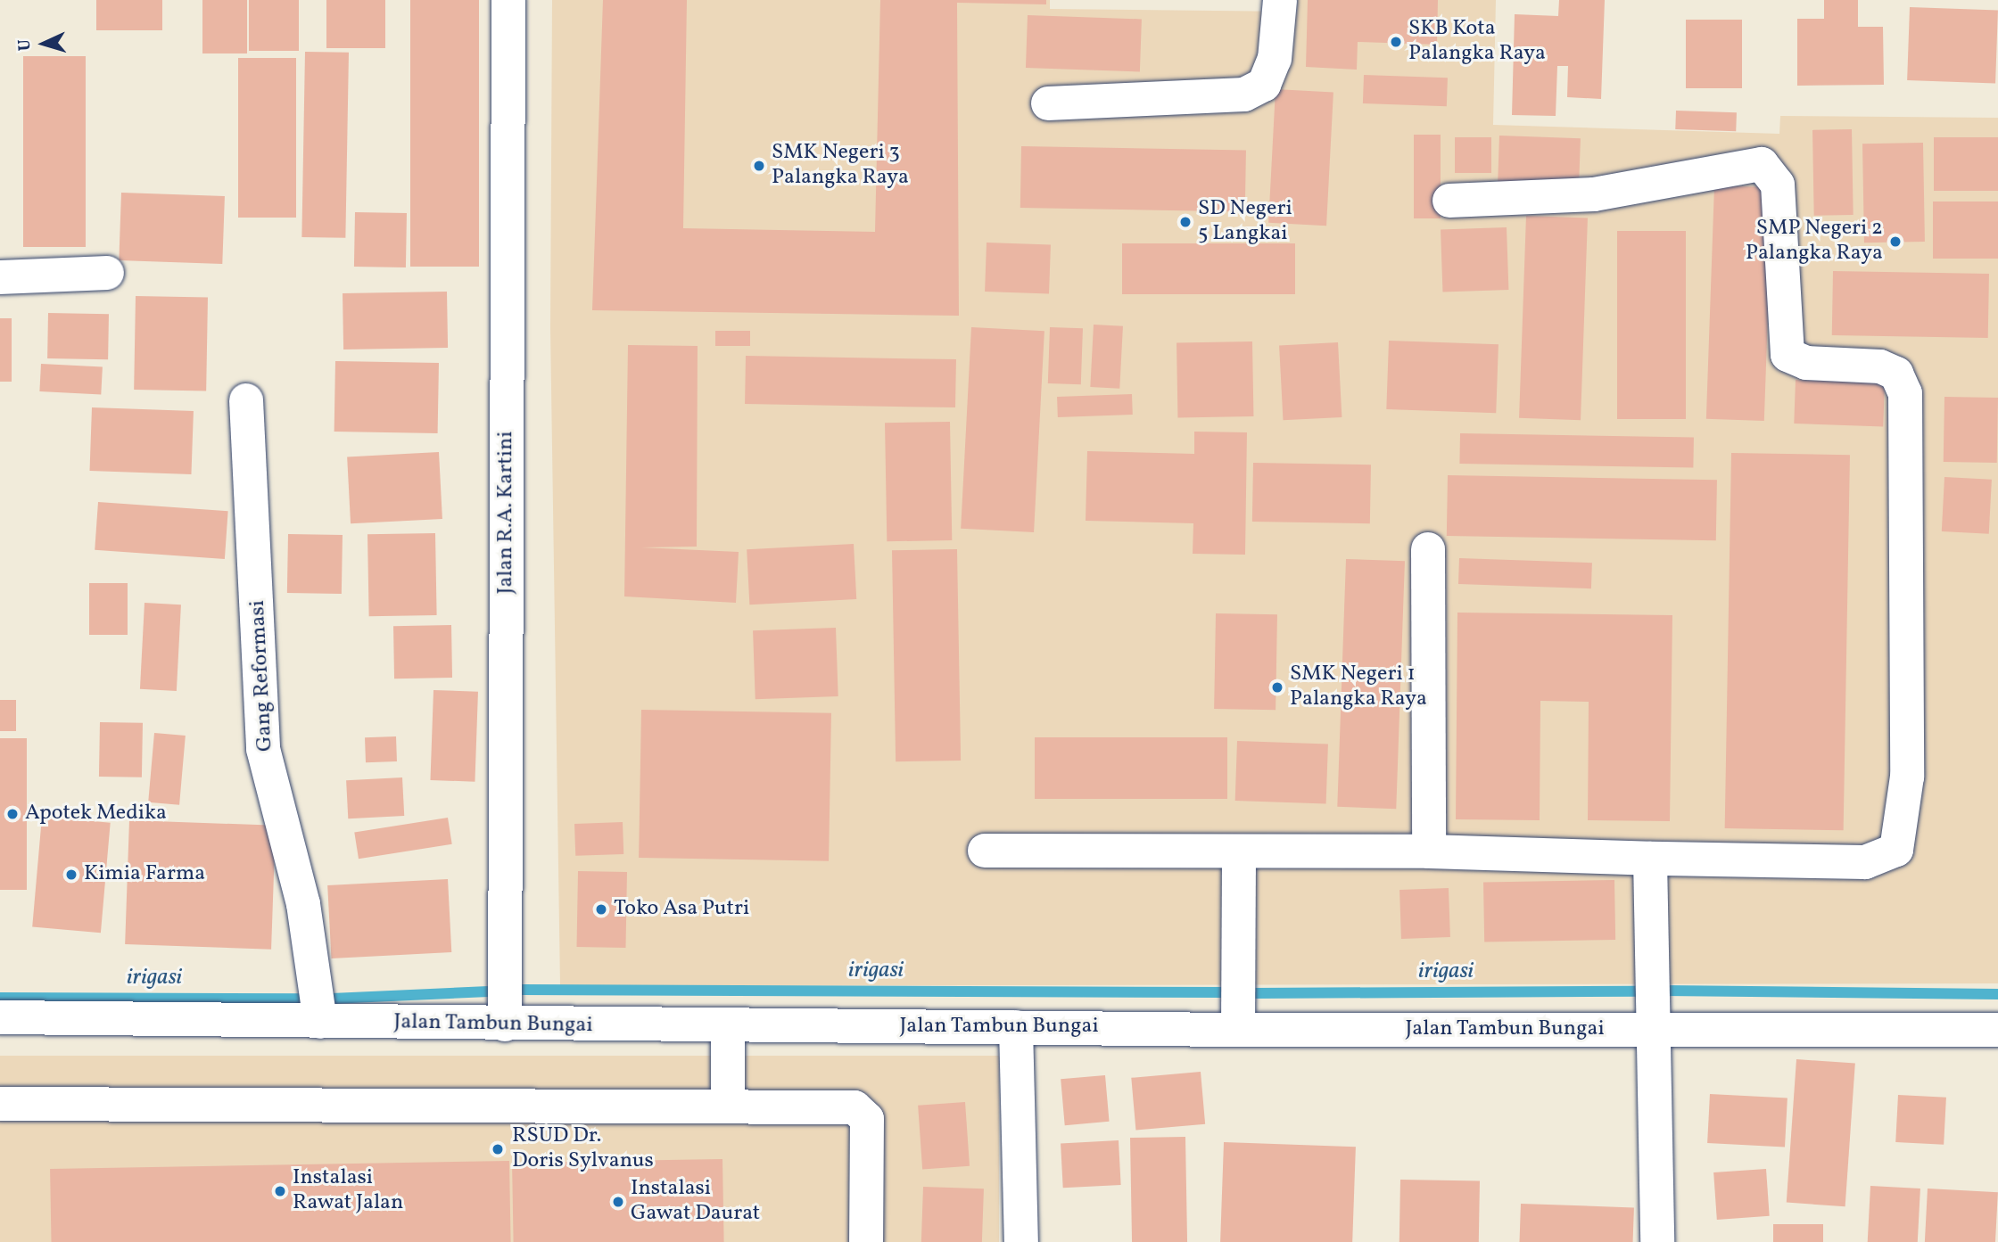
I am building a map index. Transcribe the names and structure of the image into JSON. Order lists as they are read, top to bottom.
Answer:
{
  "streets": {
    "main road": ["Jalan R.A. Kartini", "Gang Reformasi", "Jalan Tambun Bungai"]
  },
  "crossings": [
    ["Jalan R.A. Kartini", "Jalan Tambun Bungai"],
    ["Gang Reformasi", "Jalan Tambun Bungai"]
  ],
  "water": ["irigasi"],
  "places": [
    "SKB Kota Palangka Raya",
    "SMK Negeri 3 Palangka Raya",
    "SD Negeri 5 Langkai",
    "SMP Negeri 2 Palangka Raya",
    "SMK Negeri 1 Palangka Raya",
    "Apotek Medika",
    "Kimia Farma",
    "Toko Asa Putri",
    "RSUD Dr. Doris Sylvanus",
    "Instalasi Rawat Jalan",
    "Instalasi Gawat Daurat"
  ],
  "north": "left"
}
